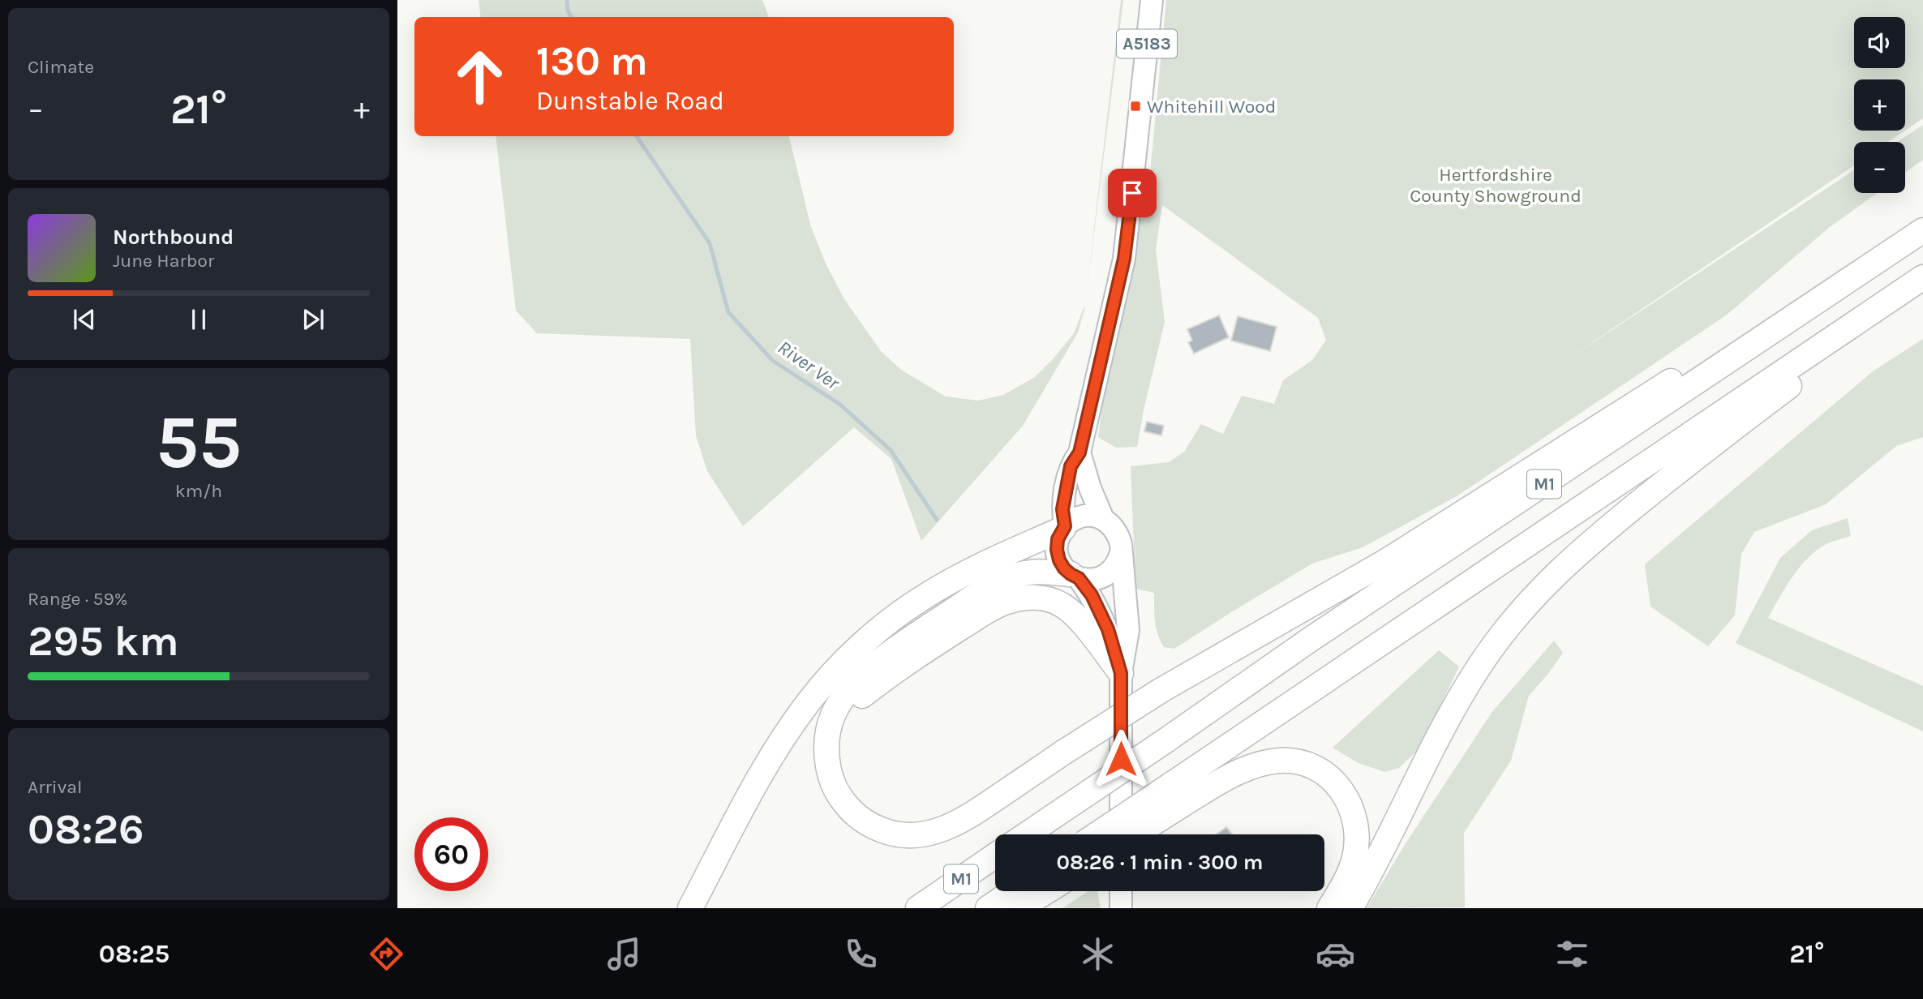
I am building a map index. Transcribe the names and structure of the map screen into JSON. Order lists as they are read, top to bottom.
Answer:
{
  "streets": {
    "highway": ["M1"],
    "main road": ["A5183"]
  },
  "water": ["River Ver"],
  "parks": ["Hertfordshire County Showground"],
  "places": {
    "transit": ["Whitehill Wood"]
  },
  "page": {
    "tile": [
      "Climate",
      ["55", "km/h"],
      ["Range · 59%", "295 km"],
      ["Arrival", "08:26"]
    ],
    "map_buttons": ["+", "−"],
    "turn": ["130 m", "Dunstable Road"],
    "heat": ["−", "21°", "+"],
    "song": ["Northbound", "June Harbor"],
    "limit": "60",
    "trip": "08:26 · 1 min · 300 m",
    "tabs": ["08:25", "21°"]
  }
}
